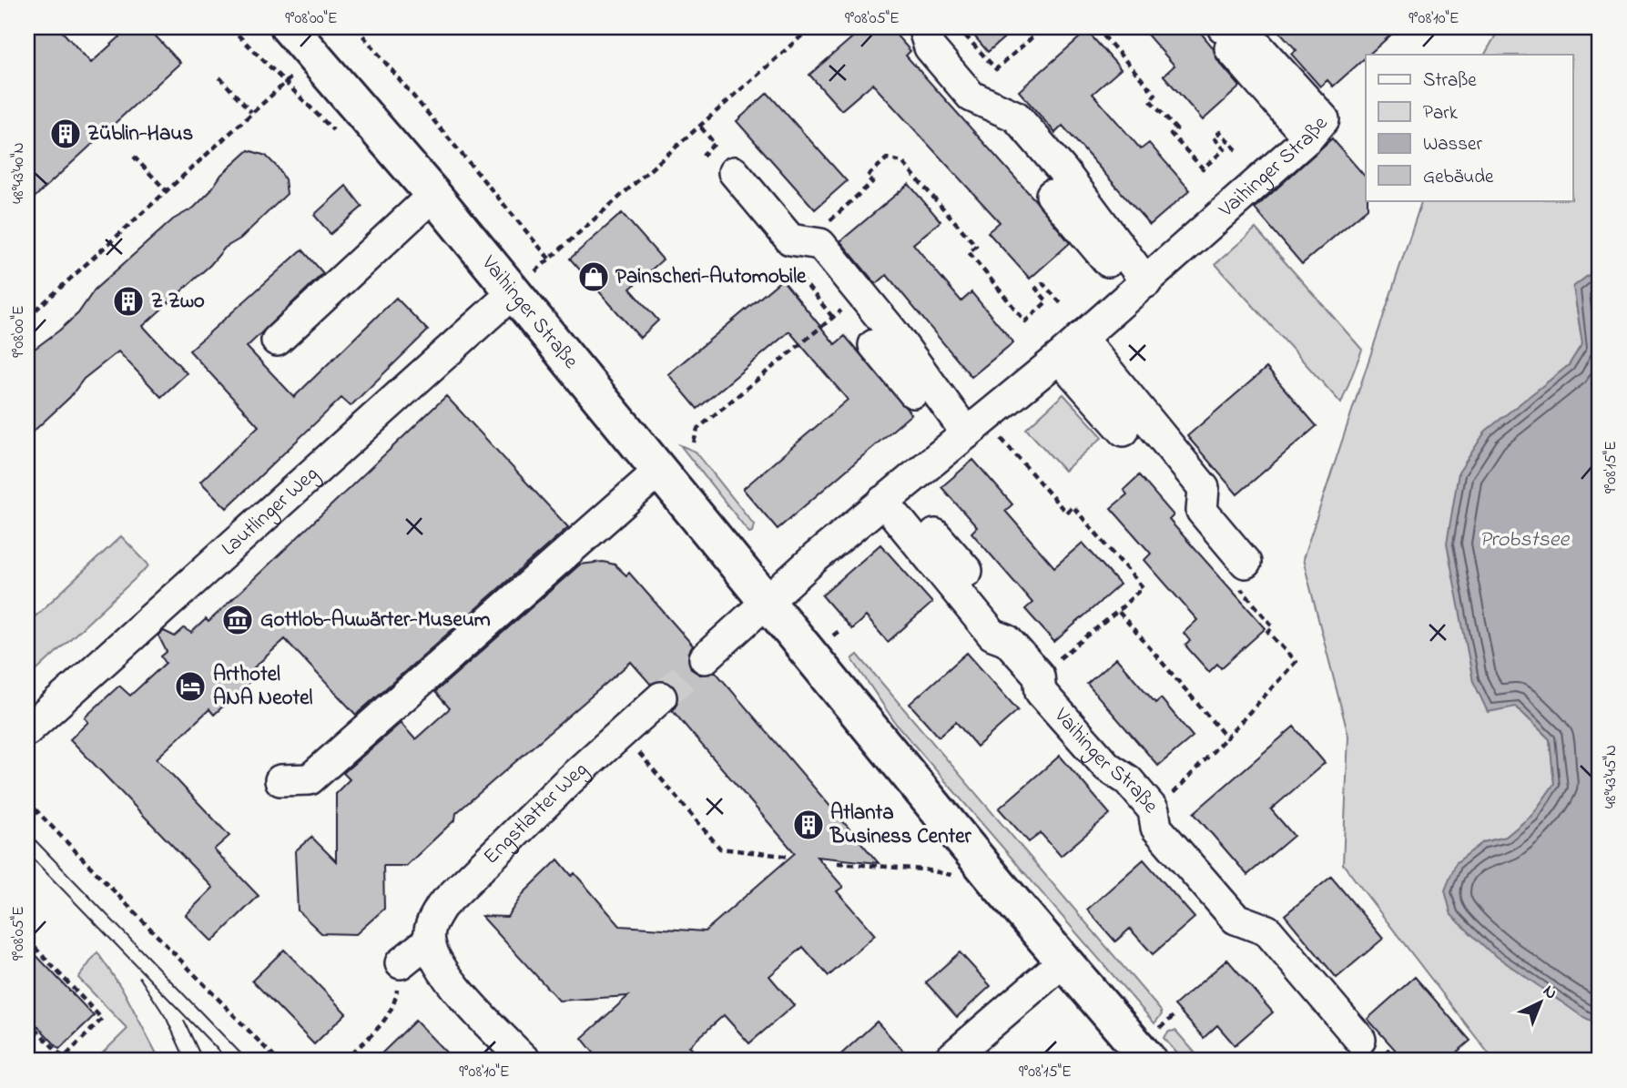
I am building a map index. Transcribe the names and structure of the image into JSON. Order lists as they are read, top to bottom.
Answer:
{
  "streets": {
    "main road": ["Vaihinger Straße"],
    "street": ["Lautlinger Weg", "Engstlatter Weg"]
  },
  "crossings": [
    ["Vaihinger Straße", "Lautlinger Weg"]
  ],
  "water": ["Probstsee"],
  "places": {
    "building": ["Züblin-Haus", "Z Zwo", "Atlanta Business Center"],
    "shop": ["Painscheri-Automobile"],
    "museum": ["Gottlob-Auwärter-Museum"],
    "hotel": ["Arthotel ANA Neotel"]
  },
  "legend": [
    "Straße",
    "Park",
    "Wasser",
    "Gebäude"
  ],
  "north": "top right",
  "coordinates": [
    "9°08'00\"E",
    "9°08'05\"E",
    "9°08'10\"E",
    "48°43'40\"N",
    "9°08'15\"E",
    "48°43'45\"N"
  ]
}
